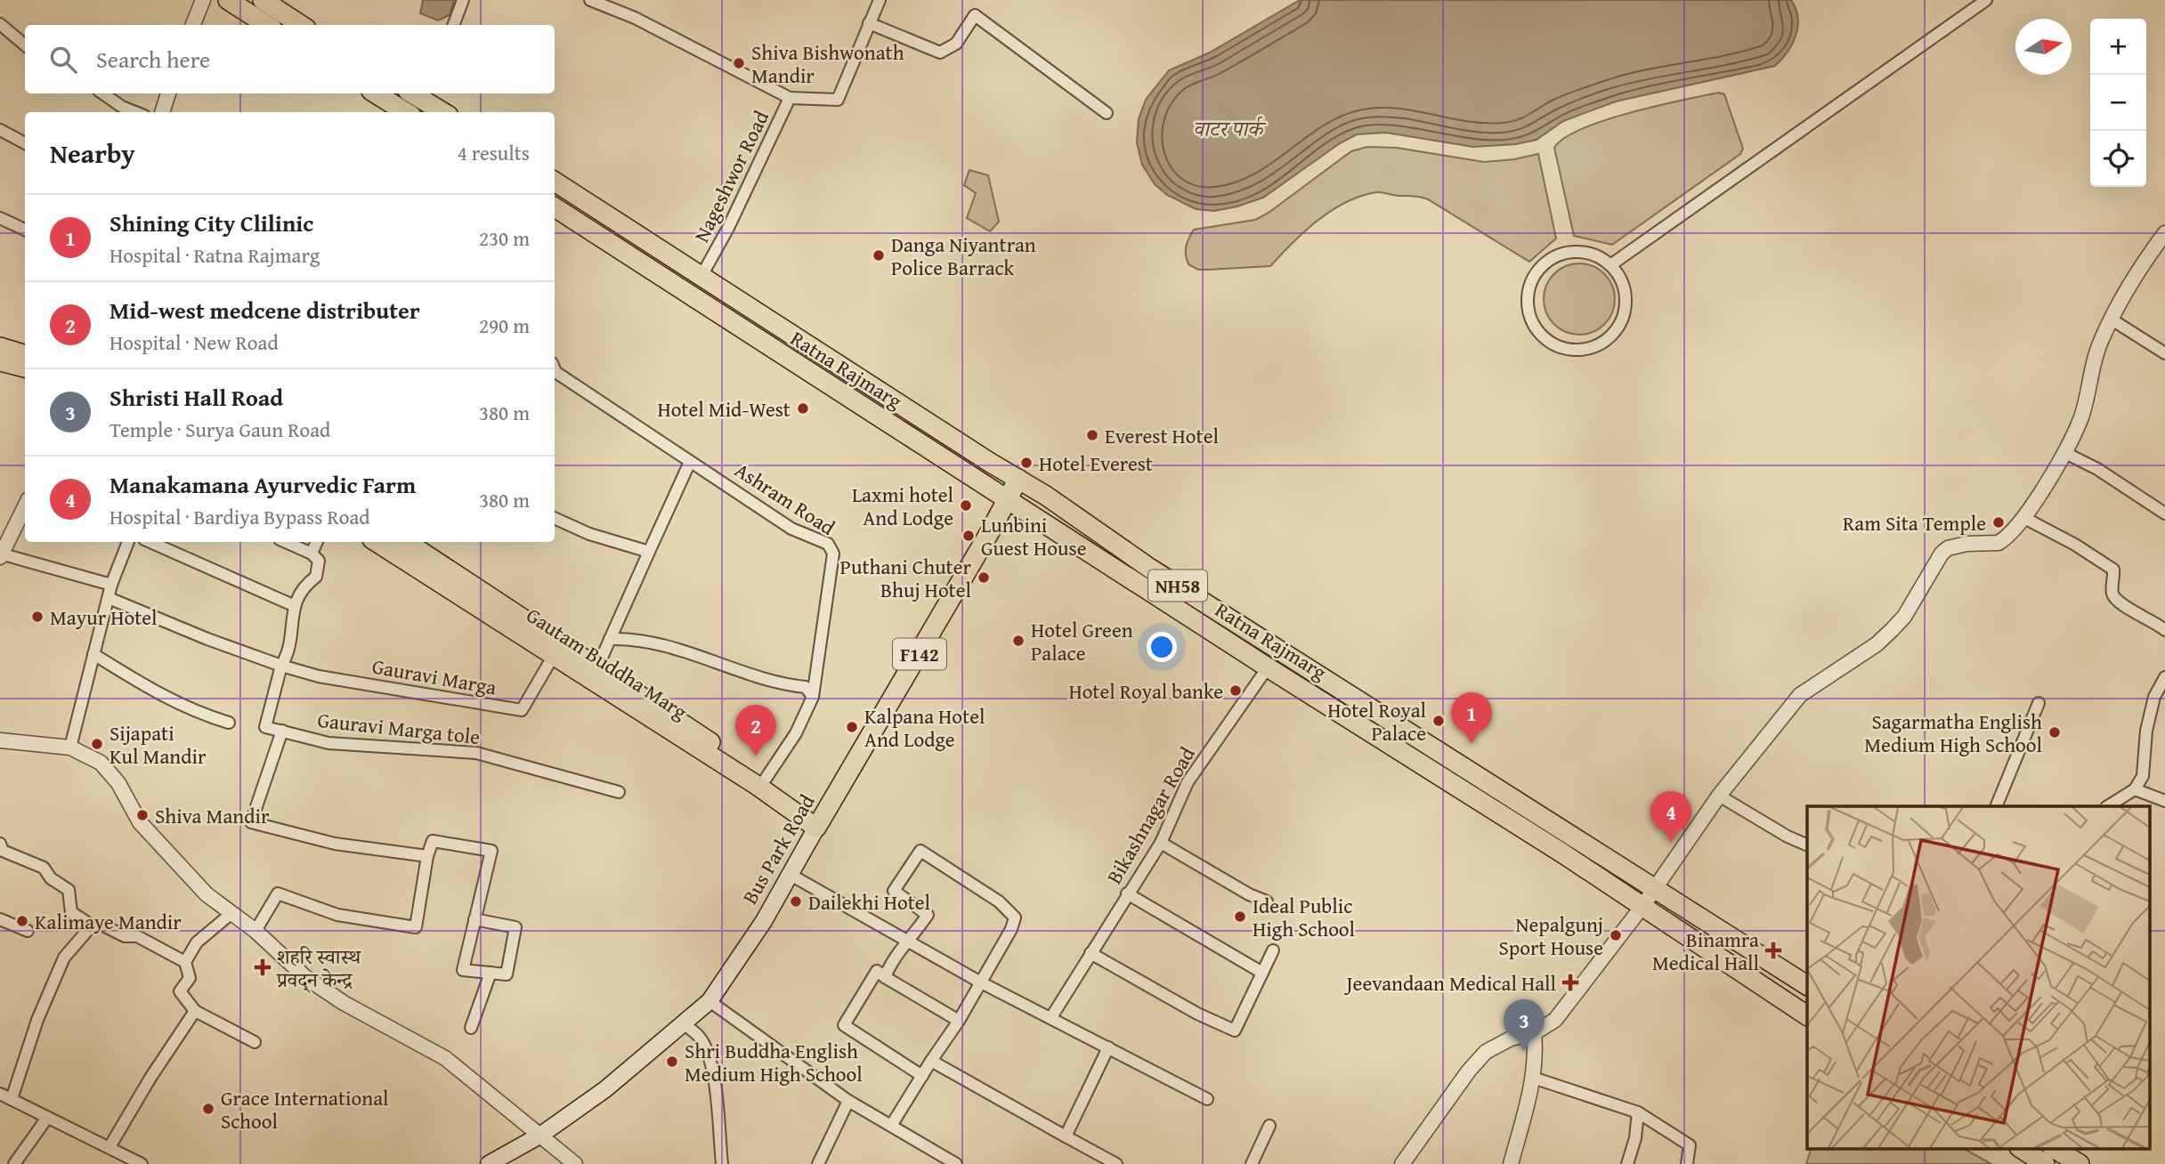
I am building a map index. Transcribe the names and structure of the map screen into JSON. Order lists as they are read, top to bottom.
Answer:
{
  "streets": {
    "main road": [
      "Ratna Rajmarg",
      "NH58",
      "F142",
      "Gautam Buddha Marg",
      "Bus Park Road"
    ],
    "street": [
      "Nageshwor Road",
      "Ashram Road",
      "Gauravi Marga",
      "Gauravi Marga tole",
      "Bikashnagar Road"
    ]
  },
  "crossings": [
    ["Nageshwor Road", "Ratna Rajmarg"],
    ["Ratna Rajmarg", "Bikashnagar Road"],
    ["Ratna Rajmarg", "Bus Park Road"],
    ["Gautam Buddha Marg", "Gauravi Marga"],
    ["Gautam Buddha Marg", "Bus Park Road"]
  ],
  "water": ["वाटर पार्क"],
  "places": {
    "other": [
      "Shiva Bishwonath Mandir",
      "Danga Niyantran Police Barrack",
      "Hotel Mid-West",
      "Everest Hotel",
      "Hotel Everest",
      "Laxmi hotel And Lodge",
      "Ram Sita Temple",
      "Lunbini Guest House",
      "Puthani Chuter Bhuj Hotel",
      "Mayur Hotel",
      "Hotel Green Palace",
      "Hotel Royal banke",
      "Hotel Royal Palace",
      "Kalpana Hotel And Lodge",
      "Sagarmatha English Medium High School",
      "Sijapati Kul Mandir",
      "Shiva Mandir",
      "Dailekhi Hotel",
      "Ideal Public High School",
      "Kalimaye Mandir",
      "Nepalgunj Sport House",
      "Shri Buddha English Medium High School",
      "Grace International School"
    ],
    "health": ["Binamra Medical Hall", "शहरि स्वास्थ प्रवद्न केन्द्र", "Jeevandaan Medical Hall"]
  },
  "north": "right",
  "page": {
    "map_buttons": ["+", "−"],
    "search": "Search here",
    "heading": ["Nearby", "4 results"],
    "list": [
      {
        "mark": "1",
        "name": "Shining City Clilinic",
        "note": "Hospital · Ratna Rajmarg",
        "value": "230 m"
      },
      {
        "mark": "2",
        "name": "Mid-west medcene distributer",
        "note": "Hospital · New Road",
        "value": "290 m"
      },
      {
        "mark": "3",
        "name": "Shristi Hall Road",
        "note": "Temple · Surya Gaun Road",
        "value": "380 m"
      },
      {
        "mark": "4",
        "name": "Manakamana Ayurvedic Farm",
        "note": "Hospital · Bardiya Bypass Road",
        "value": "380 m"
      }
    ],
    "pins": [
      "1",
      "2",
      "4",
      "3"
    ]
  }
}
